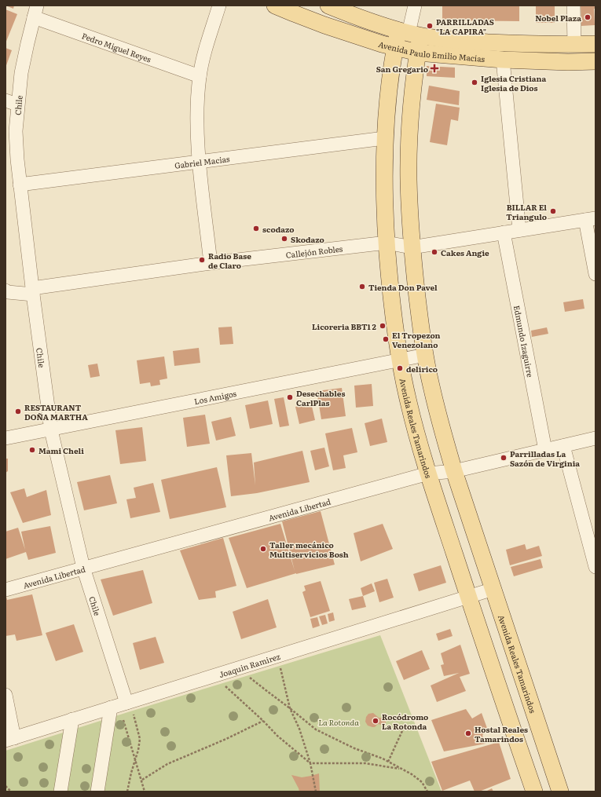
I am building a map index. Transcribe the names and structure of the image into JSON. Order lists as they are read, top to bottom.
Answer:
{
  "streets": {
    "main road": ["Avenida Paulo Emilio Macías", "Avenida Reales Tamarindos"],
    "street": [
      "Pedro Miguel Reyes",
      "Chile",
      "Gabriel Macias",
      "Callejón Robles",
      "Edmundo Izaguirre",
      "Los Amigos",
      "Avenida Libertad",
      "Joaquin Ramirez"
    ]
  },
  "crossings": [
    ["Pedro Miguel Reyes", "Chile"],
    ["Avenida Paulo Emilio Macías", "Avenida Reales Tamarindos"],
    ["Chile", "Gabriel Macias"],
    ["Chile", "Callejón Robles"],
    ["Chile", "Los Amigos"],
    ["Chile", "Avenida Libertad"],
    ["Chile", "Joaquin Ramirez"],
    ["Gabriel Macias", "Avenida Reales Tamarindos"],
    ["Callejón Robles", "Edmundo Izaguirre"],
    ["Callejón Robles", "Avenida Reales Tamarindos"],
    ["Edmundo Izaguirre", "Avenida Libertad"],
    ["Los Amigos", "Avenida Reales Tamarindos"],
    ["Avenida Reales Tamarindos", "Avenida Libertad"],
    ["Avenida Reales Tamarindos", "Joaquin Ramirez"]
  ],
  "parks": ["La Rotonda"],
  "places": {
    "other": [
      "Nobel Plaza",
      "PARRILLADAS \"LA CAPIRA\"",
      "Iglesia Cristiana Iglesia de Dios",
      "BILLAR El Triangulo",
      "scodazo",
      "Skodazo",
      "Cakes Angie",
      "Radio Base de Claro",
      "Tienda Don Pavel",
      "Licoreria BBT1 2",
      "El Tropezon Venezolano",
      "delirico",
      "Desechables CarlPlas",
      "RESTAURANT DOÑA MARTHA",
      "Mami Cheli",
      "Parrilladas La Sazón de Virginia",
      "Taller mecánico Multiservicios Bosh",
      "Rocódromo La Rotonda",
      "Hostal Reales Tamarindos"
    ],
    "health": ["San Gregario"]
  }
}
